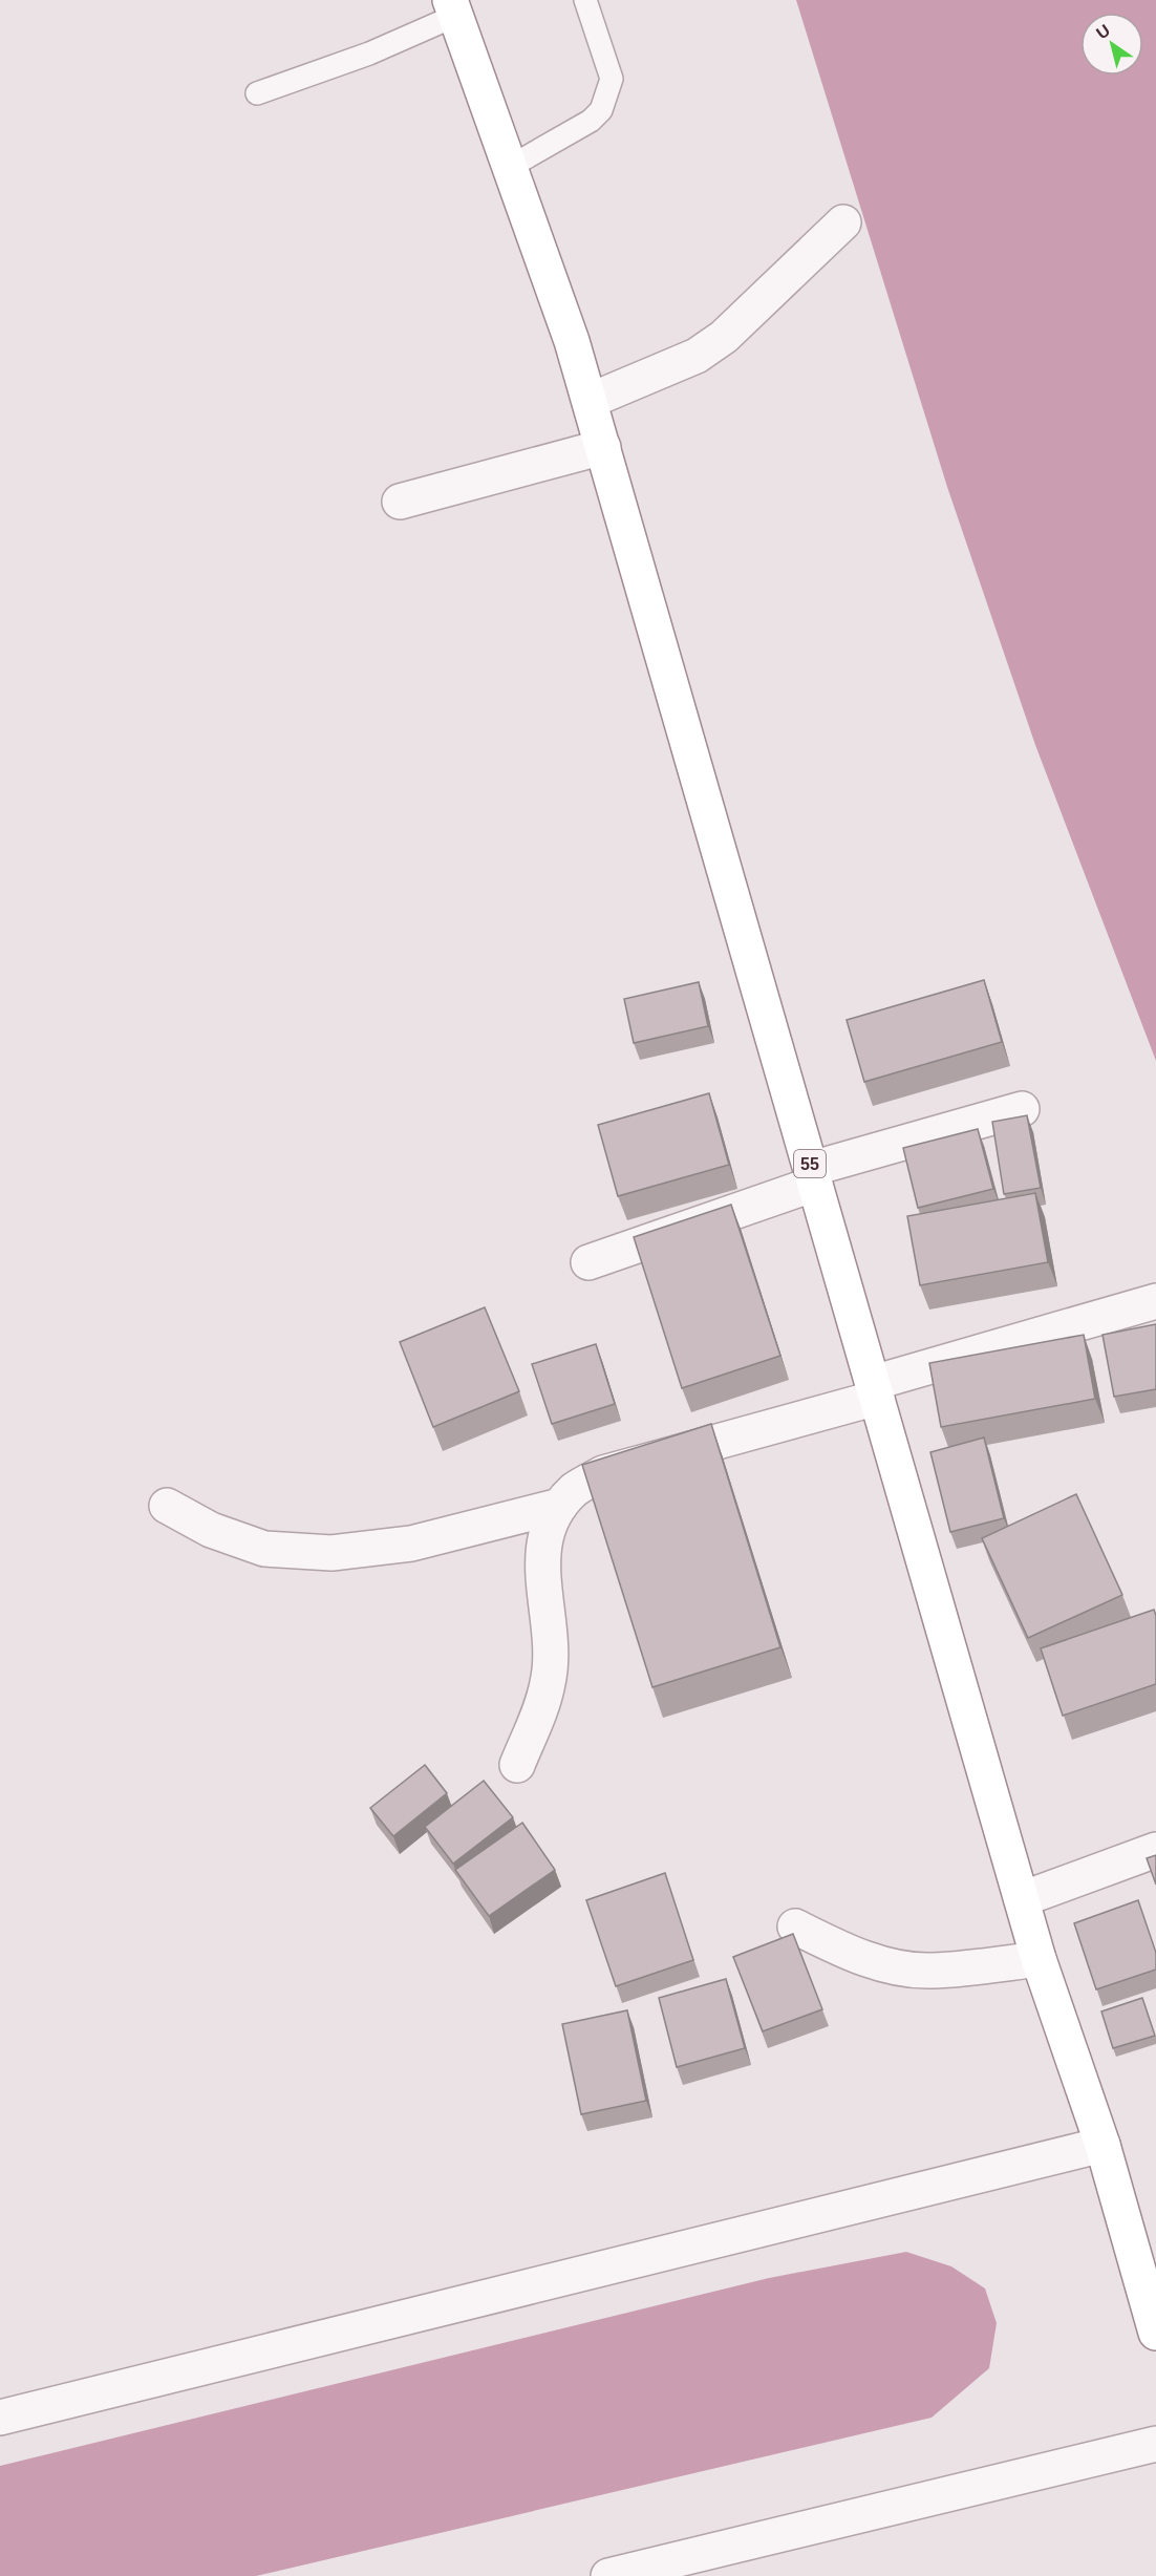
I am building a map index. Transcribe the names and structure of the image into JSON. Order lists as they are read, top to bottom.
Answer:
{
  "streets": {
    "highway": ["55"]
  },
  "north": "top left"
}
